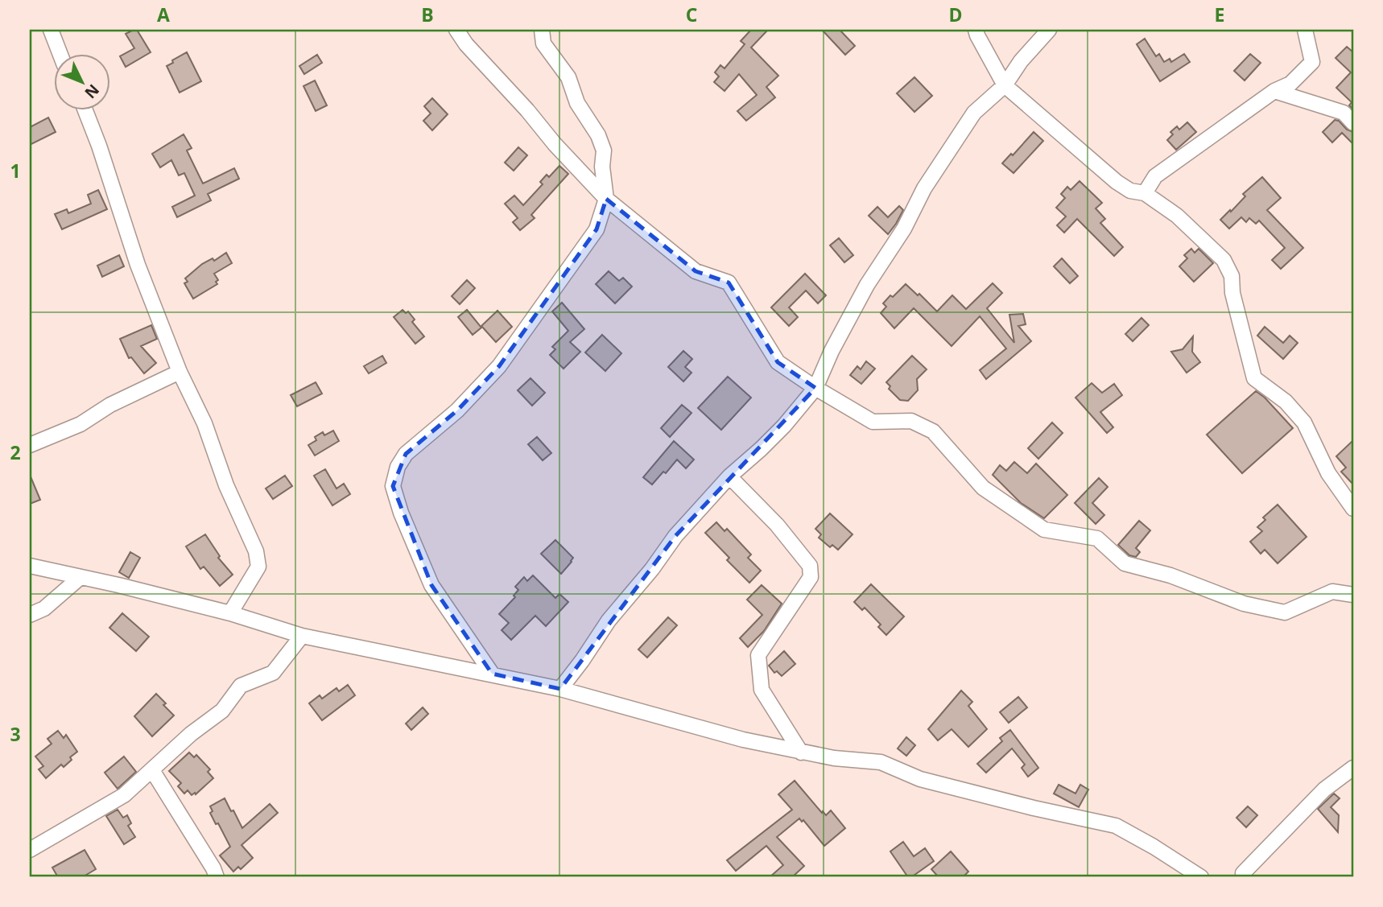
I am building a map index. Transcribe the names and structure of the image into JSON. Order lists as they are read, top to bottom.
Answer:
{
  "north": "bottom right",
  "grid": {
    "columns": [
      "A",
      "B",
      "C",
      "D",
      "E"
    ],
    "rows": ["1", "2", "3"]
  }
}
